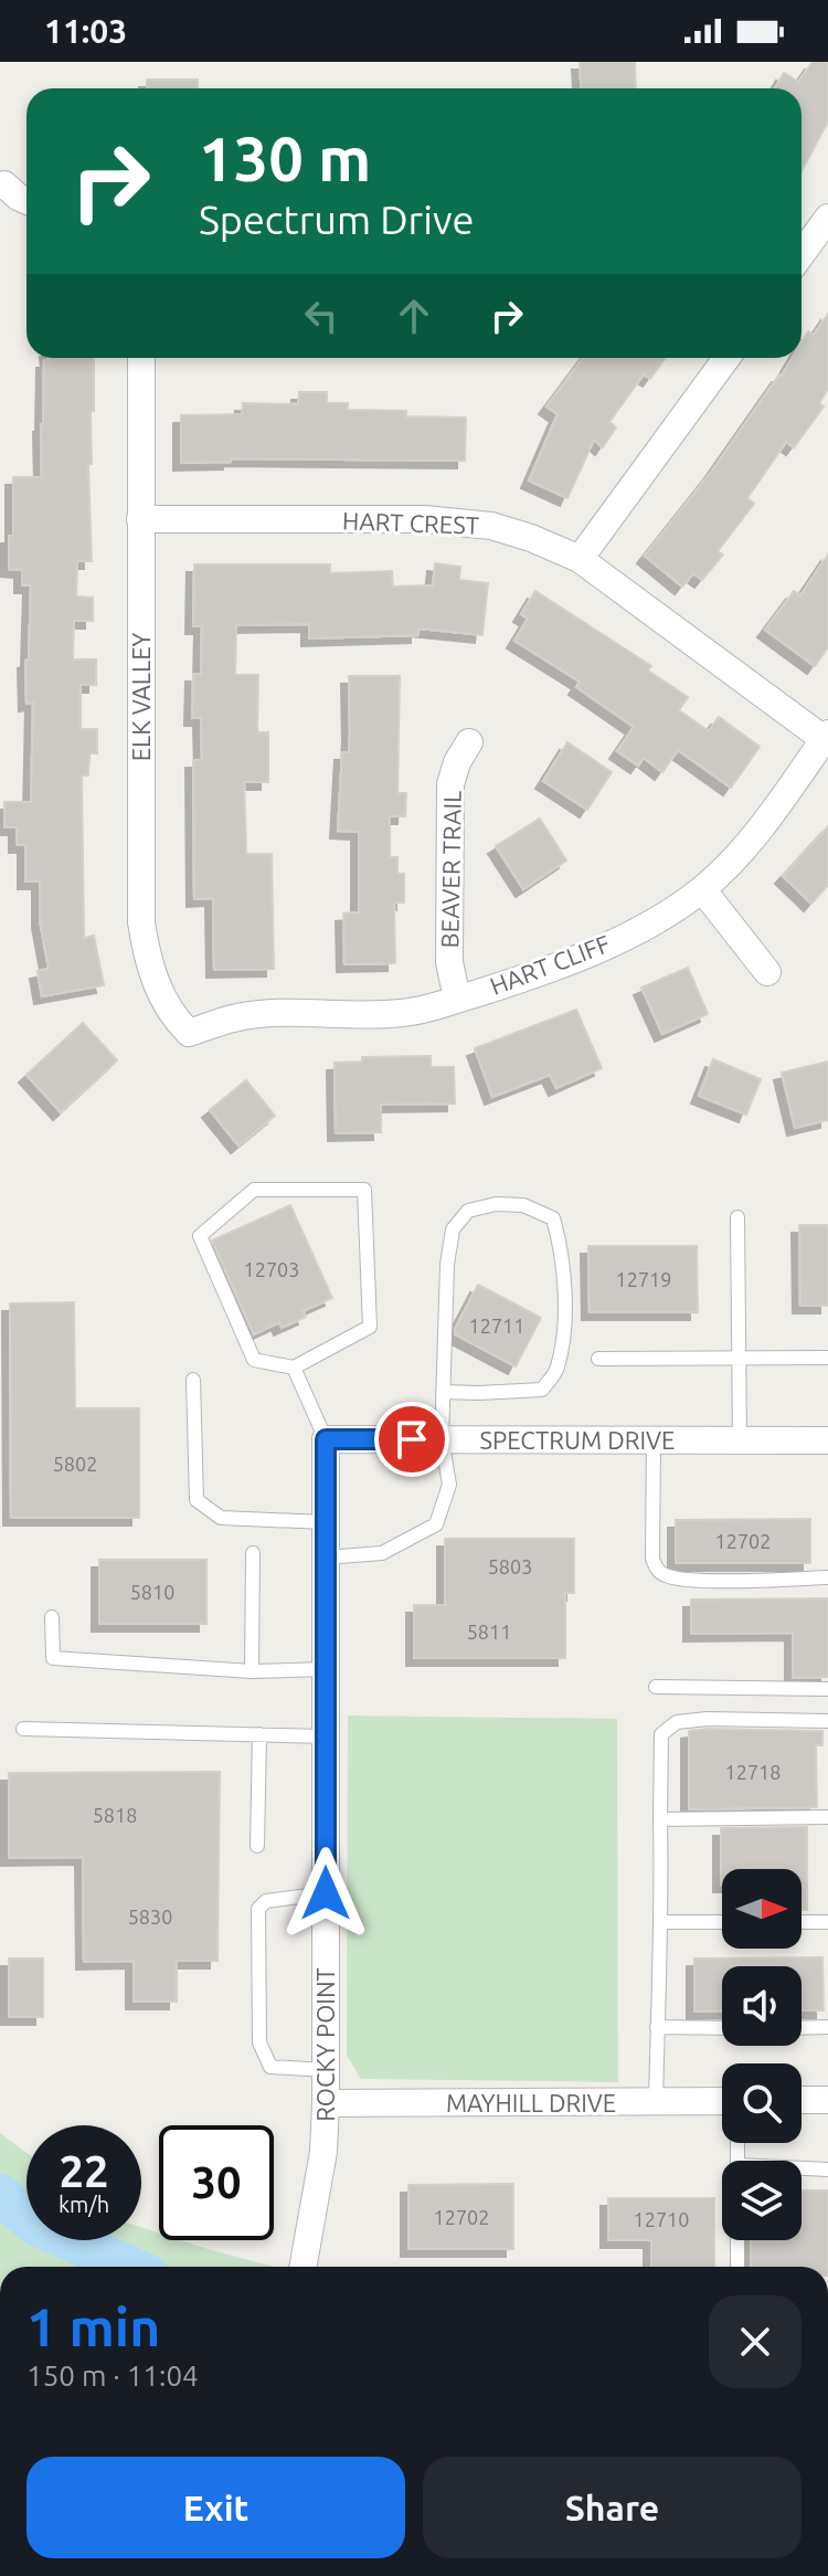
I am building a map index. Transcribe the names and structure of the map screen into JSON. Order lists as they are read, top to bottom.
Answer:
{
  "streets": {
    "street": [
      "HART CREST",
      "ELK VALLEY",
      "BEAVER TRAIL",
      "HART CLIFF",
      "SPECTRUM DRIVE",
      "ROCKY POINT",
      "MAYHILL DRIVE"
    ]
  },
  "crossings": [
    ["HART CREST", "ELK VALLEY"],
    ["HART CREST", "HART CLIFF"],
    ["ELK VALLEY", "HART CLIFF"],
    ["BEAVER TRAIL", "HART CLIFF"],
    ["SPECTRUM DRIVE", "ROCKY POINT"],
    ["ROCKY POINT", "MAYHILL DRIVE"]
  ],
  "house_numbers": [
    "12703",
    "12719",
    "12711",
    "5802",
    "12702",
    "5803",
    "5810",
    "5811",
    "12718",
    "5818",
    "5830",
    "12702",
    "12710"
  ],
  "north": "right",
  "page": {
    "status": "11:03",
    "turn": ["130 m", "Spectrum Drive"],
    "speed": "22 km/h",
    "limit": "30",
    "heading": ["1 min", "150 m · 11:04"],
    "buttons": ["Exit", "Share"]
  }
}
